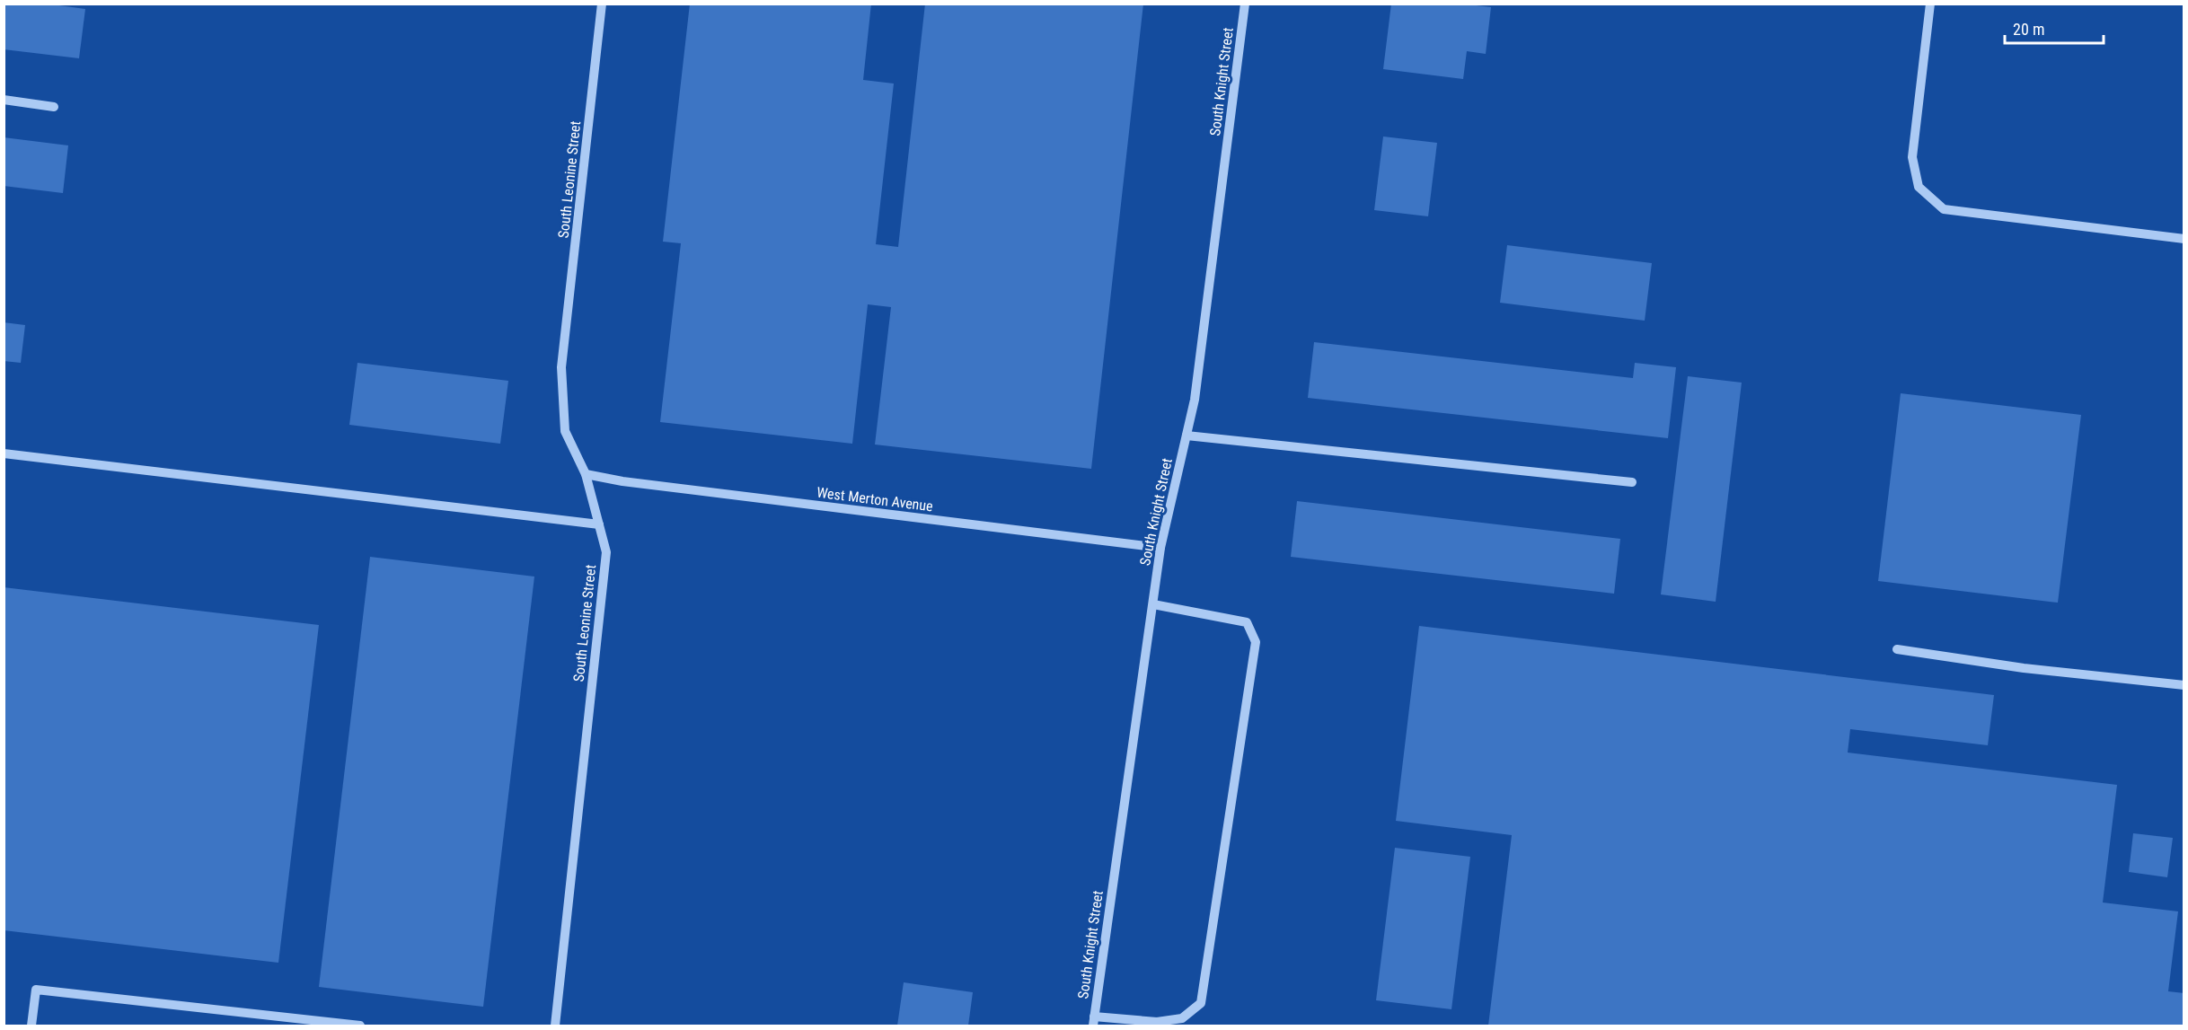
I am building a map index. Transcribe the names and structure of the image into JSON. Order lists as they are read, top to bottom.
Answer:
{
  "streets": {
    "street": ["South Knight Street", "South Leonine Street", "West Merton Avenue"]
  },
  "crossings": [
    ["South Knight Street", "West Merton Avenue"],
    ["South Leonine Street", "West Merton Avenue"]
  ],
  "scale_bar": "20 m"
}
